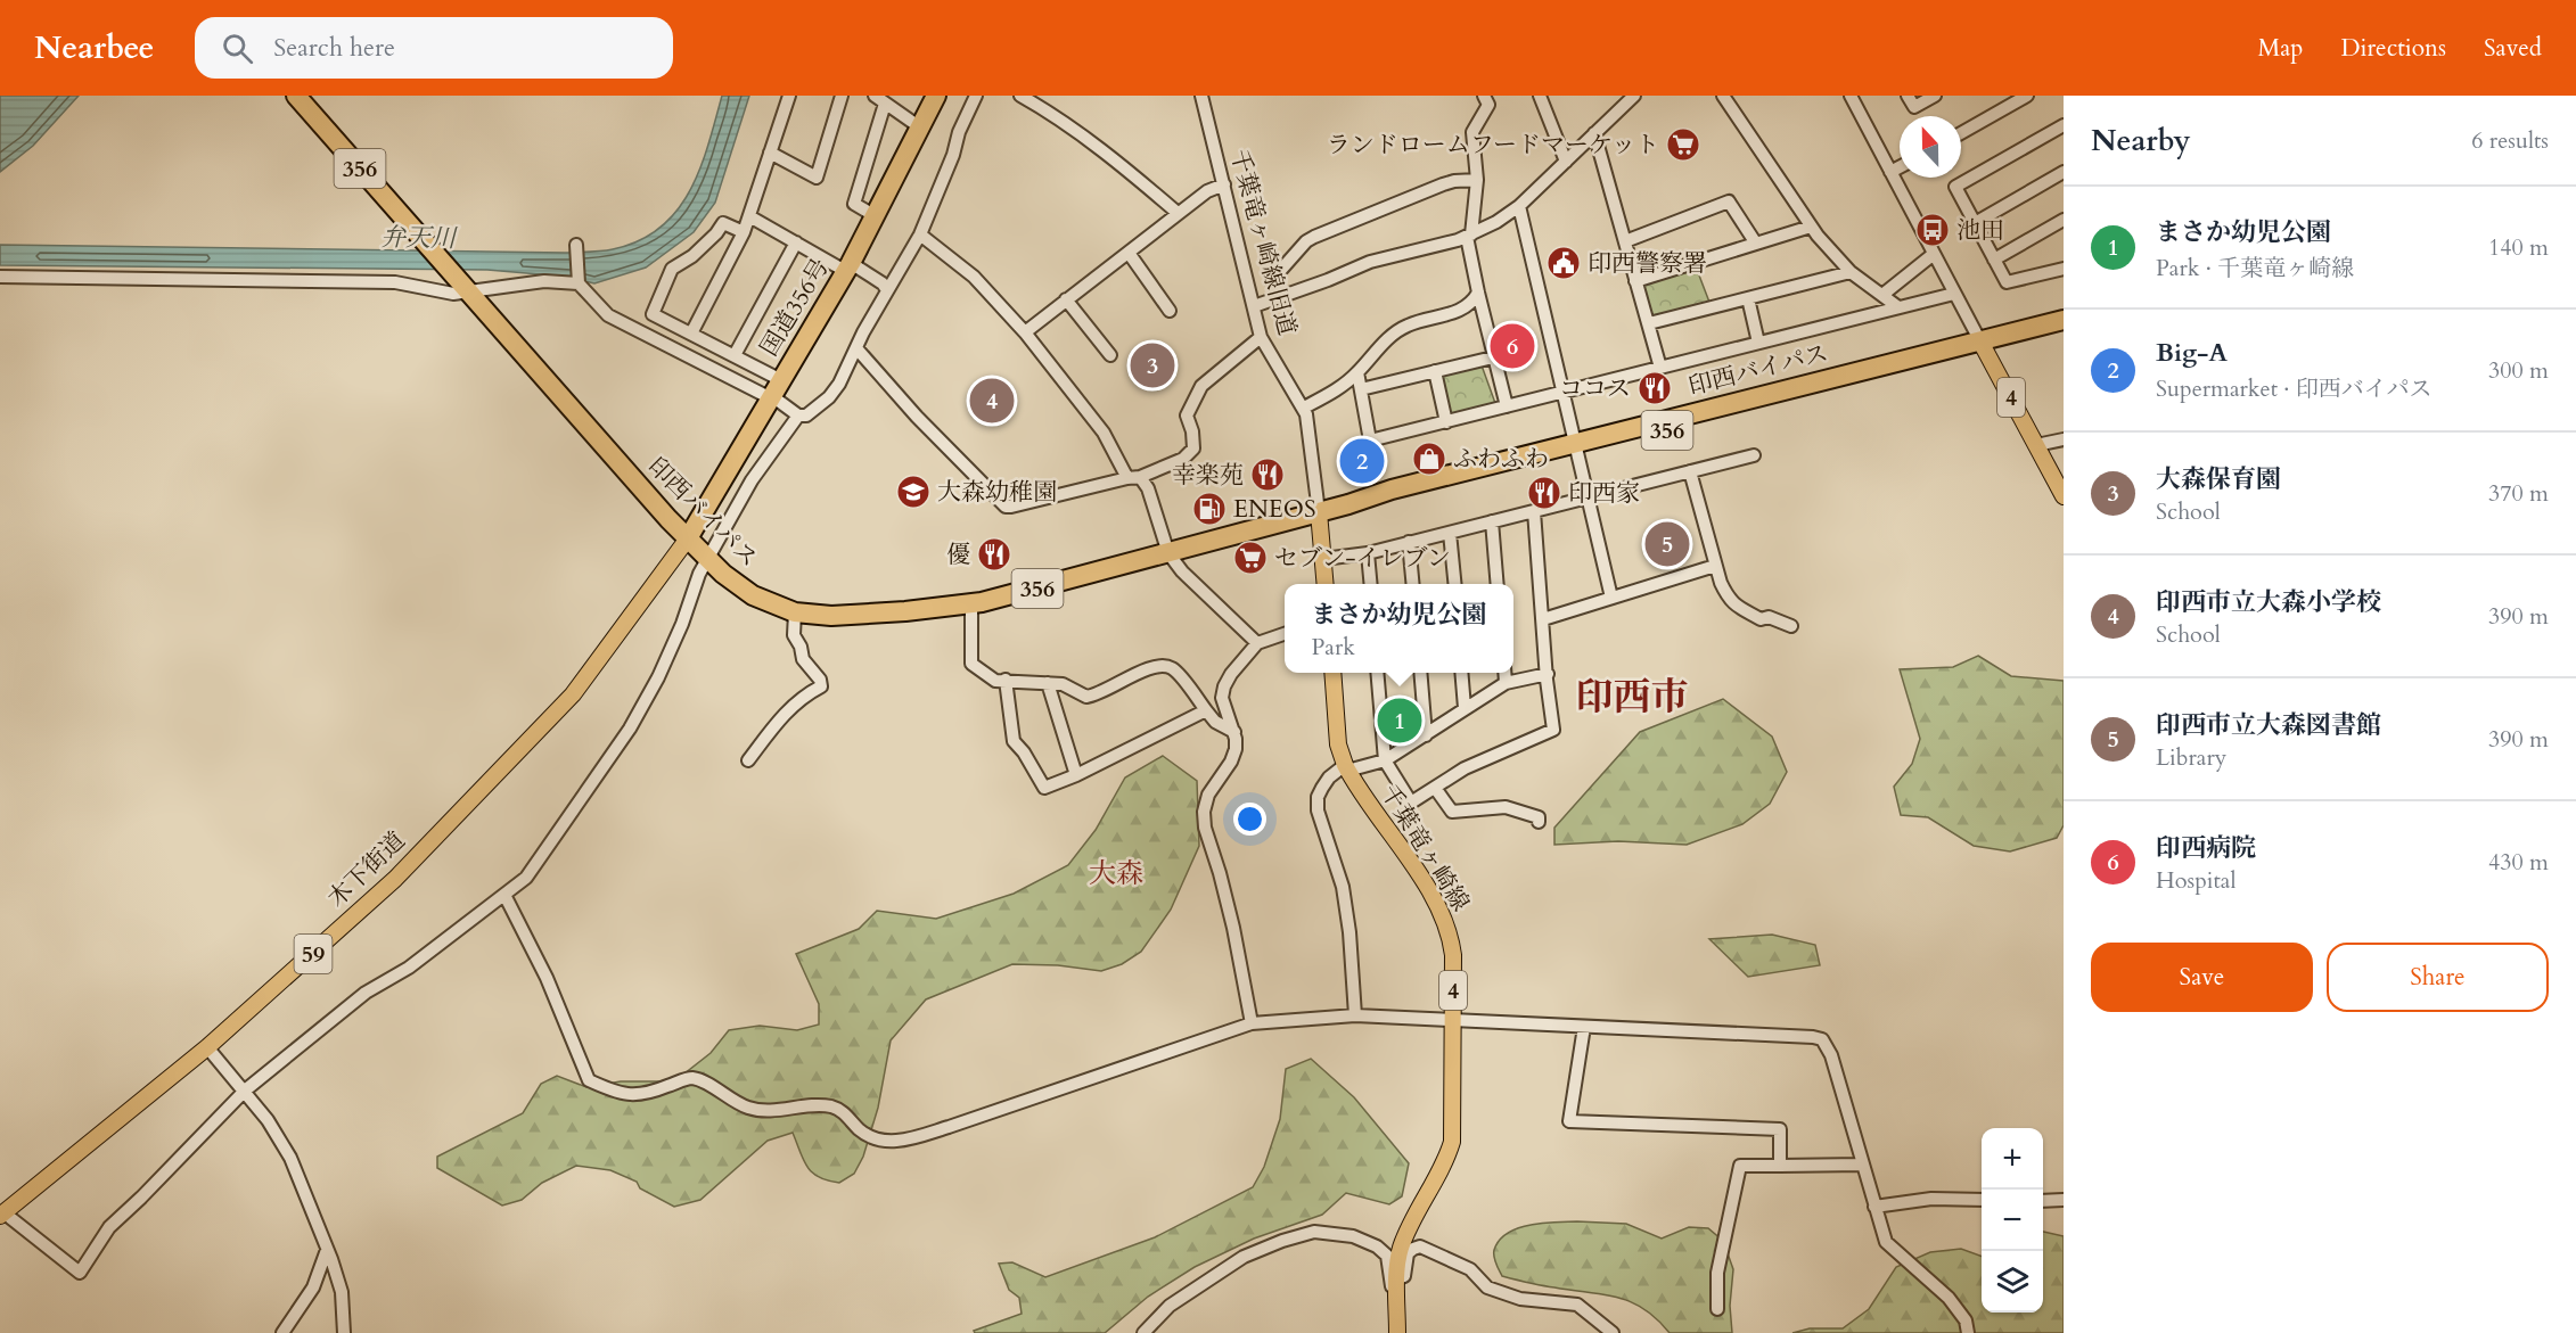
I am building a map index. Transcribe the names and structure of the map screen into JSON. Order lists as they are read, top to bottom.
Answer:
{
  "streets": {
    "highway": ["356", "国道356号", "印西バイパス"],
    "main road": [
      "4",
      "千葉竜ヶ崎線",
      "木下街道",
      "59"
    ],
    "street": ["千葉竜ヶ崎線旧道"]
  },
  "crossings": [
    ["千葉竜ヶ崎線旧道", "印西バイパス"],
    ["国道356号", "印西バイパス"],
    ["国道356号", "木下街道"],
    ["印西バイパス", "4"],
    ["印西バイパス", "木下街道"]
  ],
  "districts": ["印西市", "大森"],
  "water": ["弁天川"],
  "places": {
    "supermarket": ["ランドロームフードマーケット", "セブン-イレブン"],
    "bus stop": ["池田"],
    "public building": ["印西警察署"],
    "restaurant": [
      "ココス",
      "幸楽苑",
      "印西家",
      "優"
    ],
    "shop": ["ふわふわ"],
    "school or university": ["大森幼稚園"],
    "fuel station": ["ENEOS"]
  },
  "north": "top",
  "page": {
    "header": "Nearbee",
    "search": "Search here",
    "nav": ["Map", "Directions", "Saved"],
    "heading": ["Nearby", "6 results"],
    "list": [
      {
        "mark": "1",
        "name": "まさか幼児公園",
        "note": "Park · 千葉竜ヶ崎線",
        "value": "140 m"
      },
      {
        "mark": "2",
        "name": "Big-A",
        "note": "Supermarket · 印西バイパス",
        "value": "300 m"
      },
      {
        "mark": "3",
        "name": "大森保育園",
        "note": "School",
        "value": "370 m"
      },
      {
        "mark": "4",
        "name": "印西市立大森小学校",
        "note": "School",
        "value": "390 m"
      },
      {
        "mark": "5",
        "name": "印西市立大森図書館",
        "note": "Library",
        "value": "390 m"
      },
      {
        "mark": "6",
        "name": "印西病院",
        "note": "Hospital",
        "value": "430 m"
      }
    ],
    "pins": [
      "6",
      "3",
      "4",
      "2",
      "5",
      "1"
    ],
    "popup": ["まさか幼児公園", "Park"],
    "buttons": ["Save", "Share"],
    "map_buttons": ["+", "−"]
  }
}
